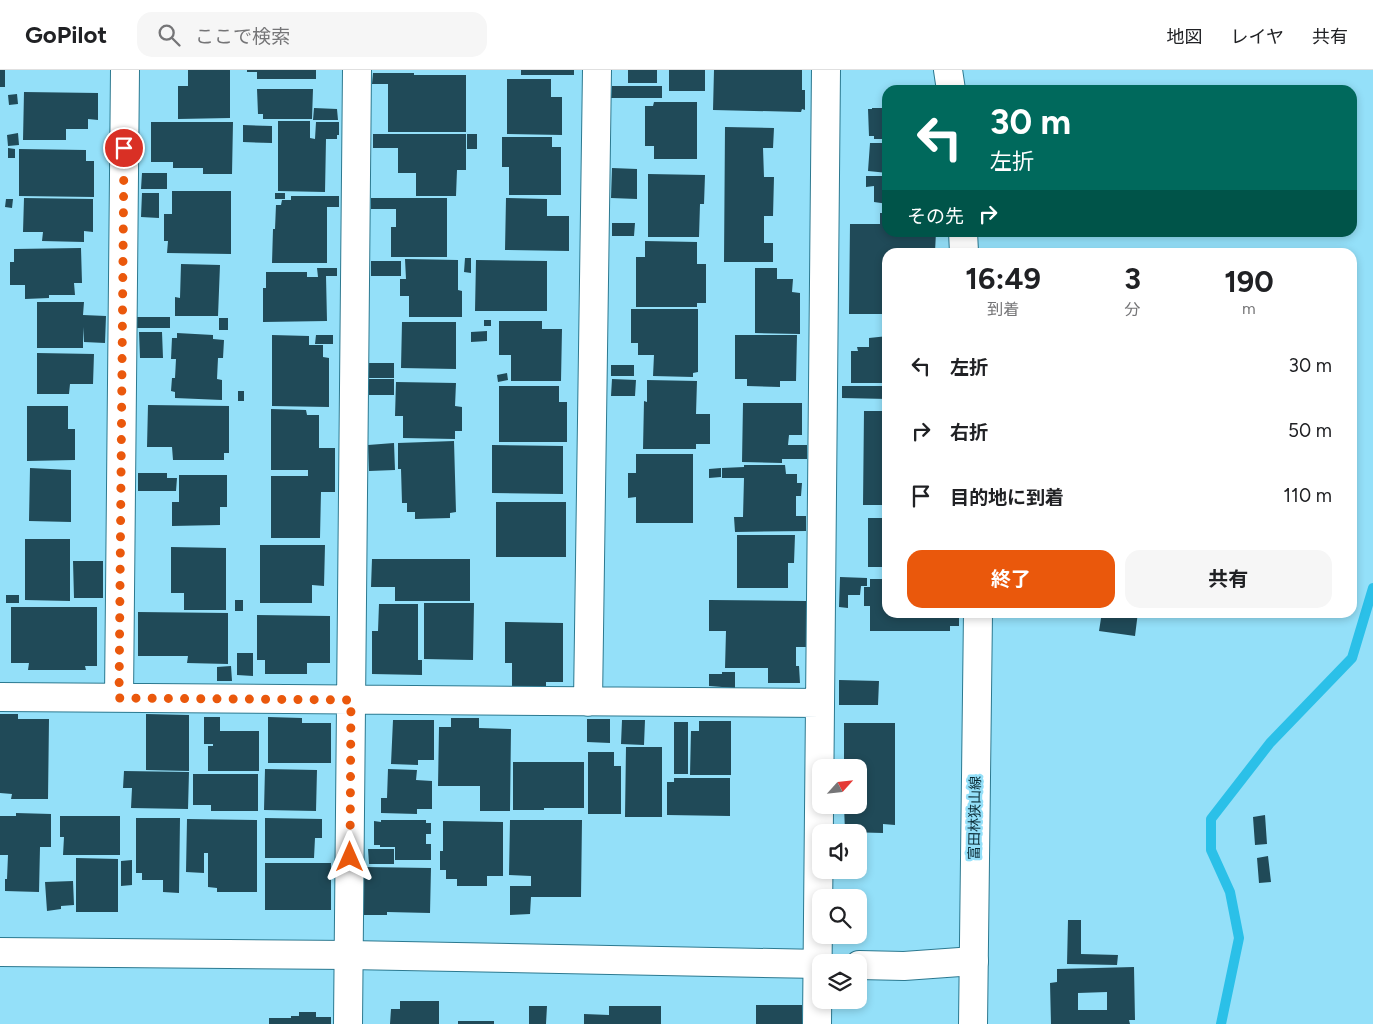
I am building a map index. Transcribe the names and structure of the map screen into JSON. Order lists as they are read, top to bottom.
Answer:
{
  "streets": {
    "street": ["富田林狭山線"]
  },
  "north": "top right",
  "page": {
    "header": "GoPilot",
    "search": "ここで検索",
    "nav": ["地図", "レイヤ", "共有"],
    "turn": ["30 m", "左折"],
    "then": "その先",
    "eta": [
      "16:49",
      "到着",
      "3",
      "分",
      "190",
      "m"
    ],
    "list": [
      {
        "name": "左折",
        "value": "30 m"
      },
      {
        "name": "右折",
        "value": "50 m"
      },
      {
        "name": "目的地に到着",
        "value": "110 m"
      }
    ],
    "buttons": ["終了", "共有"]
  }
}
